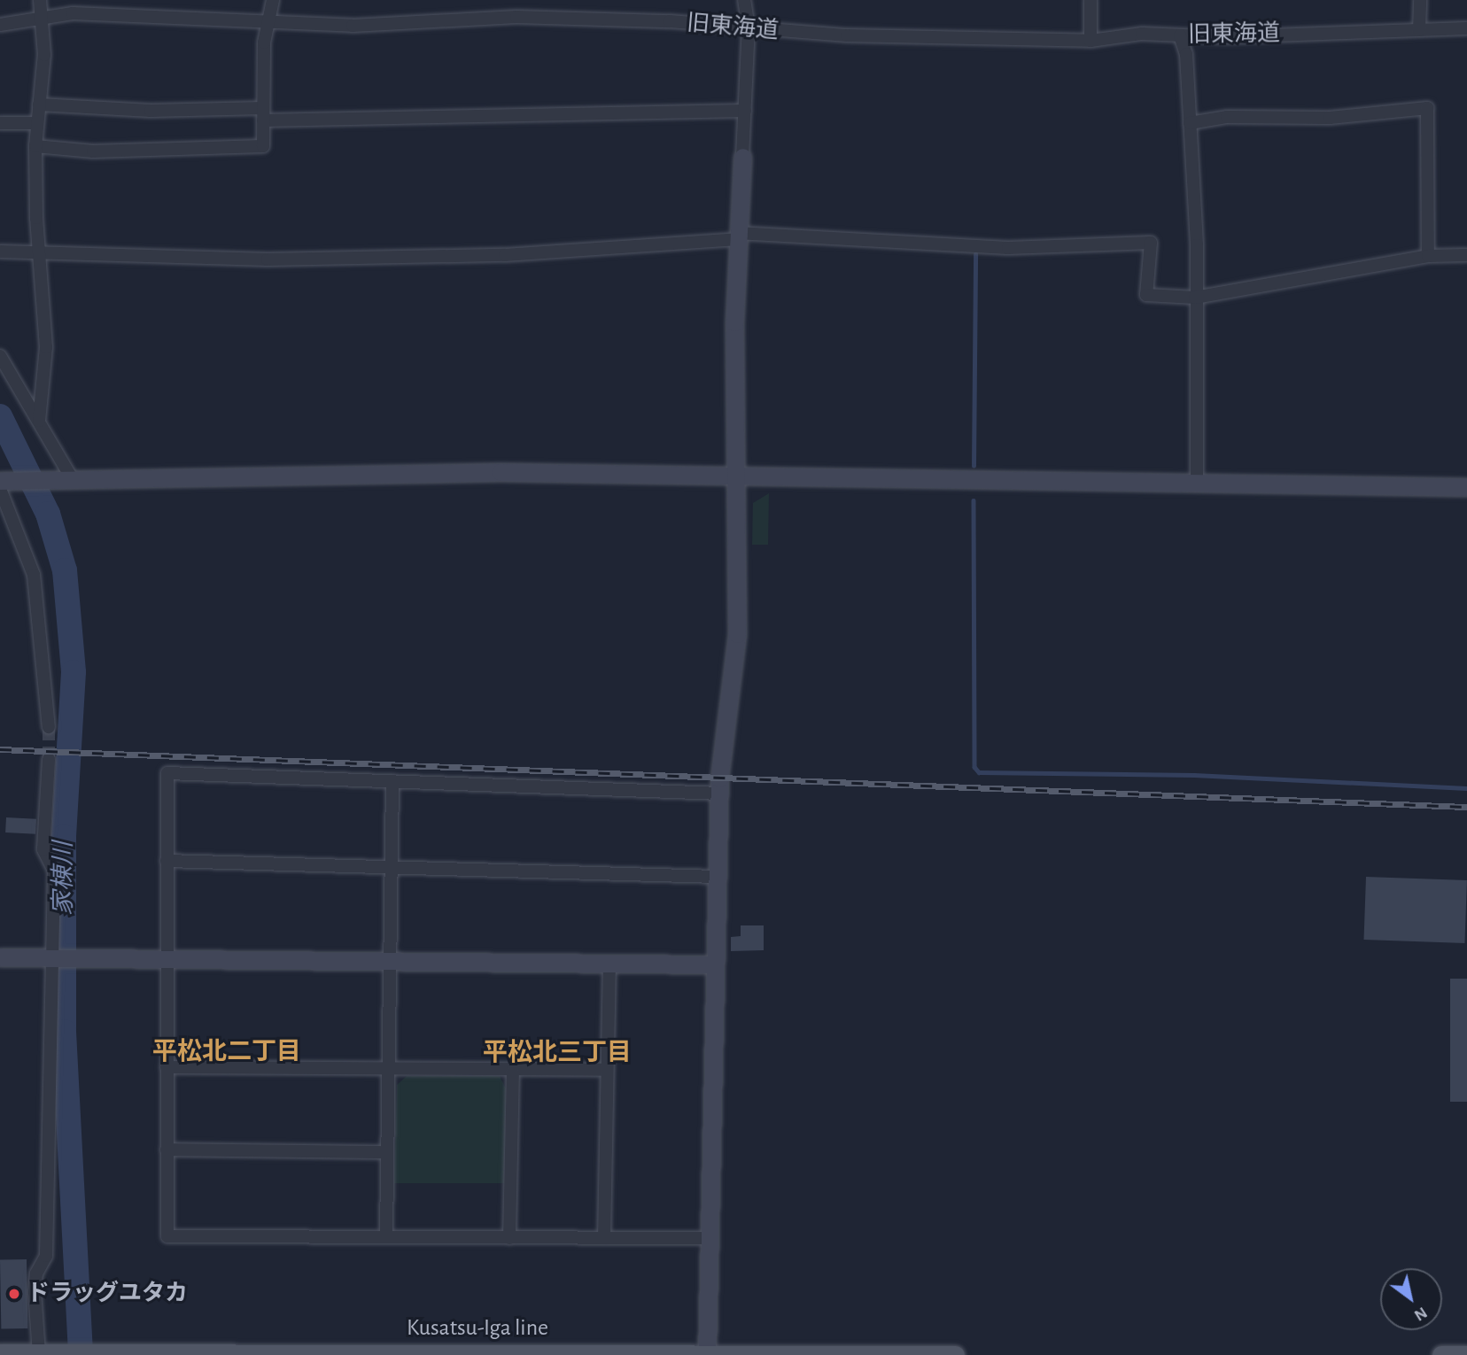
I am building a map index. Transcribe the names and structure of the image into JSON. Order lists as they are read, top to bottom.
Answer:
{
  "streets": {
    "main road": ["Kusatsu-Iga line"],
    "street": ["旧東海道"]
  },
  "districts": ["平松北二丁目", "平松北三丁目"],
  "water": ["家棟川"],
  "places": ["ドラッグユタカ"],
  "north": "bottom right"
}
